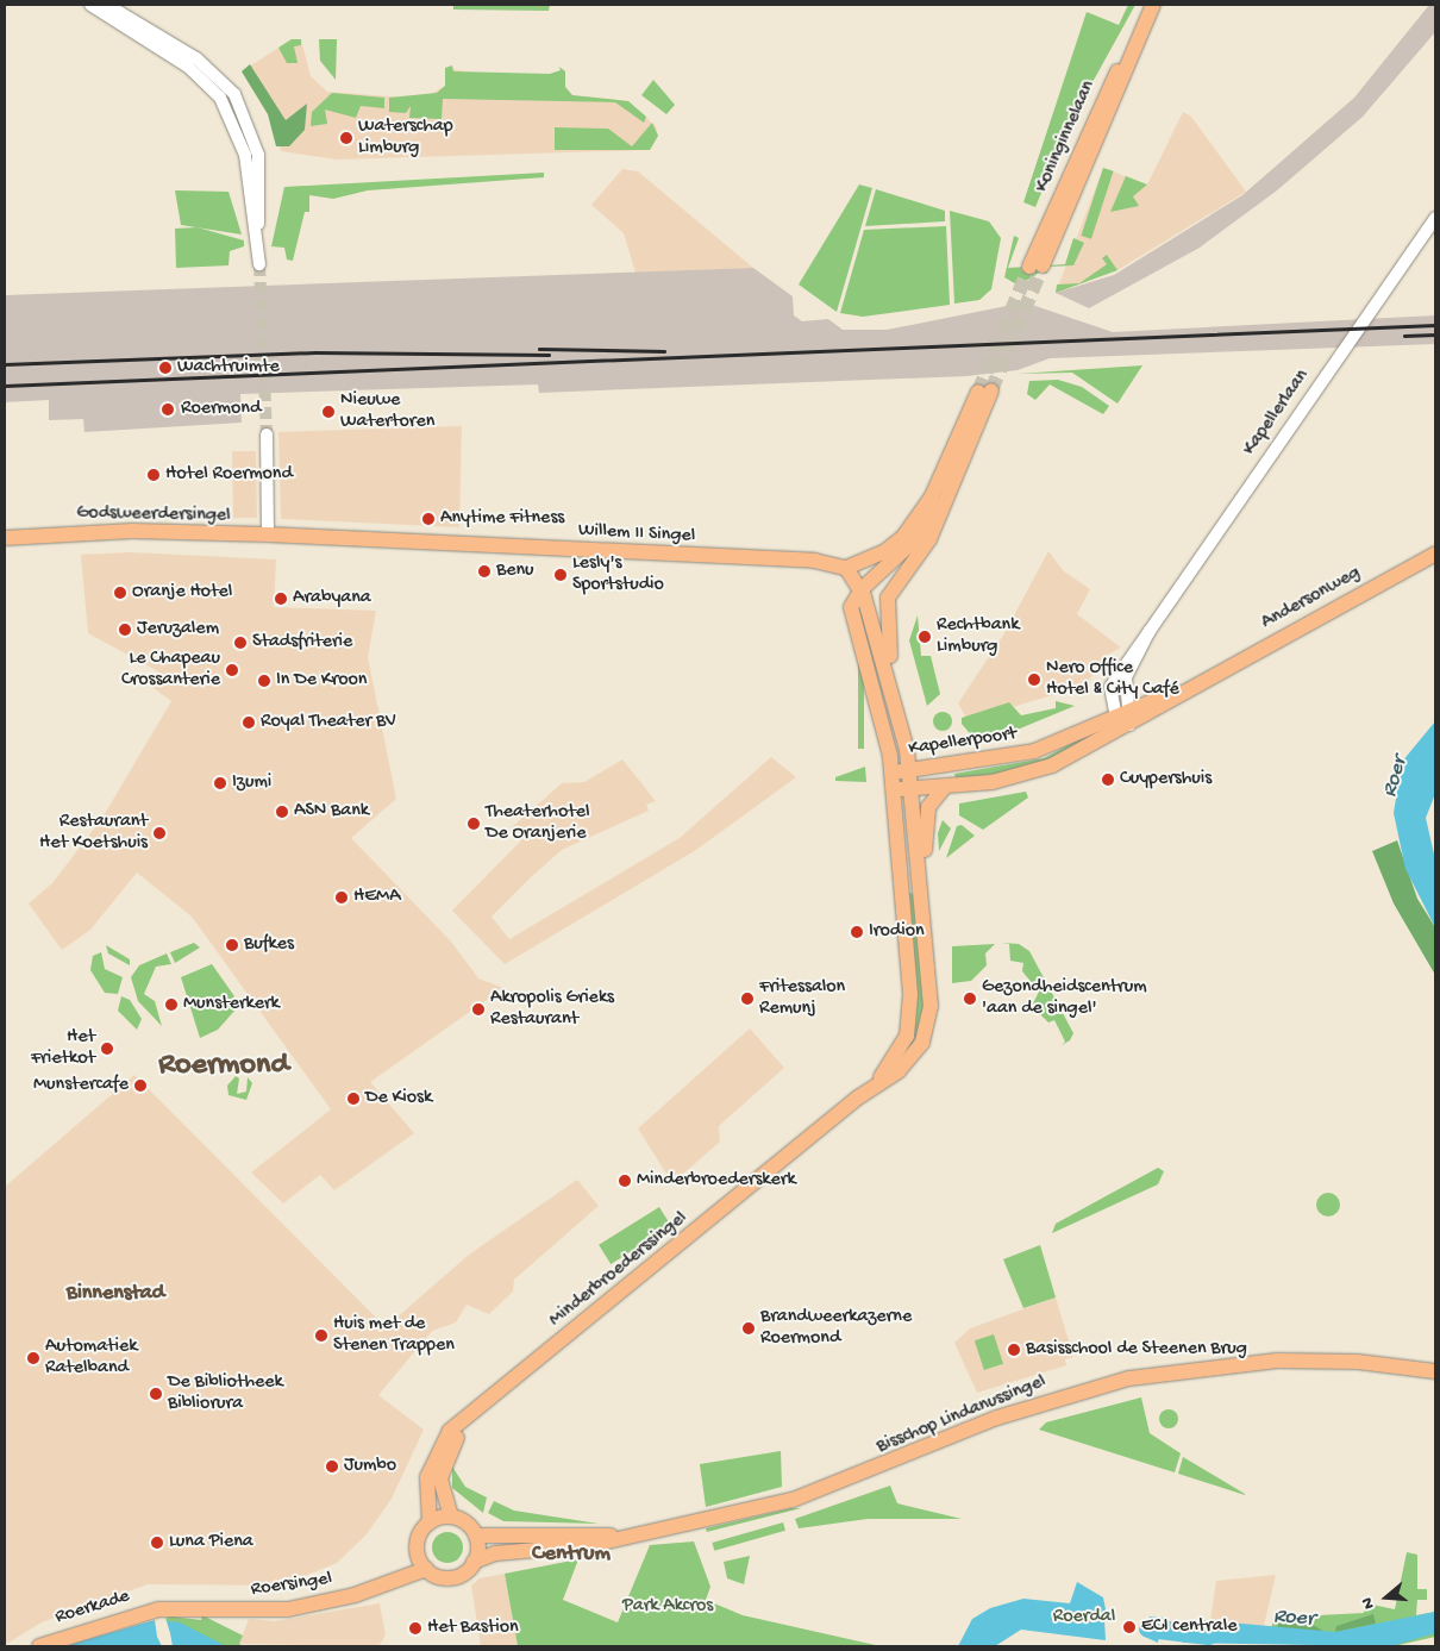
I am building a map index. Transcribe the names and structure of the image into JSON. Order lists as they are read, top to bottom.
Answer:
{
  "streets": {
    "main road": [
      "Koninginnelaan",
      "Godsweerdersingel",
      "Willem II Singel",
      "Andersonweg",
      "Kapellerpoort",
      "Minderbroederssingel",
      "Bisschop Lindanussingel",
      "Roersingel",
      "Roerkade"
    ],
    "street": ["Kapellerlaan"]
  },
  "crossings": [
    ["Kapellerlaan", "Andersonweg"],
    ["Kapellerlaan", "Kapellerpoort"],
    ["Godsweerdersingel", "Willem II Singel"],
    ["Andersonweg", "Kapellerpoort"],
    ["Kapellerpoort", "Minderbroederssingel"],
    ["Minderbroederssingel", "Bisschop Lindanussingel"],
    ["Minderbroederssingel", "Roersingel"],
    ["Bisschop Lindanussingel", "Roersingel"],
    ["Roersingel", "Roerkade"]
  ],
  "districts": ["Roermond", "Binnenstad", "Centrum"],
  "water": ["Roer"],
  "parks": ["Park Akcros", "Roerdal"],
  "places": [
    "Waterschap Limburg",
    "Wachtruimte",
    "Roermond",
    "Nieuwe Watertoren",
    "Hotel Roermond",
    "Anytime Fitness",
    "Benu",
    "Lesly's Sportstudio",
    "Oranje Hotel",
    "Arabyana",
    "Jeruzalem",
    "Rechtbank Limburg",
    "Stadsfriterie",
    "Le Chapeau Crossanterie",
    "Nero Office Hotel & City Café",
    "In De Kroon",
    "Royal Theater BV",
    "Cuypershuis",
    "Izumi",
    "ASN Bank",
    "Theaterhotel De Oranjerie",
    "Restaurant Het Koetshuis",
    "HEMA",
    "Irodion",
    "Bufkes",
    "Fritessalon Remunj",
    "Gezondheidscentrum 'aan de singel'",
    "Munsterkerk",
    "Akropolis Grieks Restaurant",
    "Het Frietkot",
    "Munstercafe",
    "De Kiosk",
    "Minderbroederskerk",
    "Brandweerkazerne Roermond",
    "Huis met de Stenen Trappen",
    "Basisschool de Steenen Brug",
    "Automatiek Ratelband",
    "De Bibliotheek Bibliorura",
    "Jumbo",
    "Luna Piena",
    "ECI centrale",
    "Het Bastion"
  ],
  "north": "left"
}
